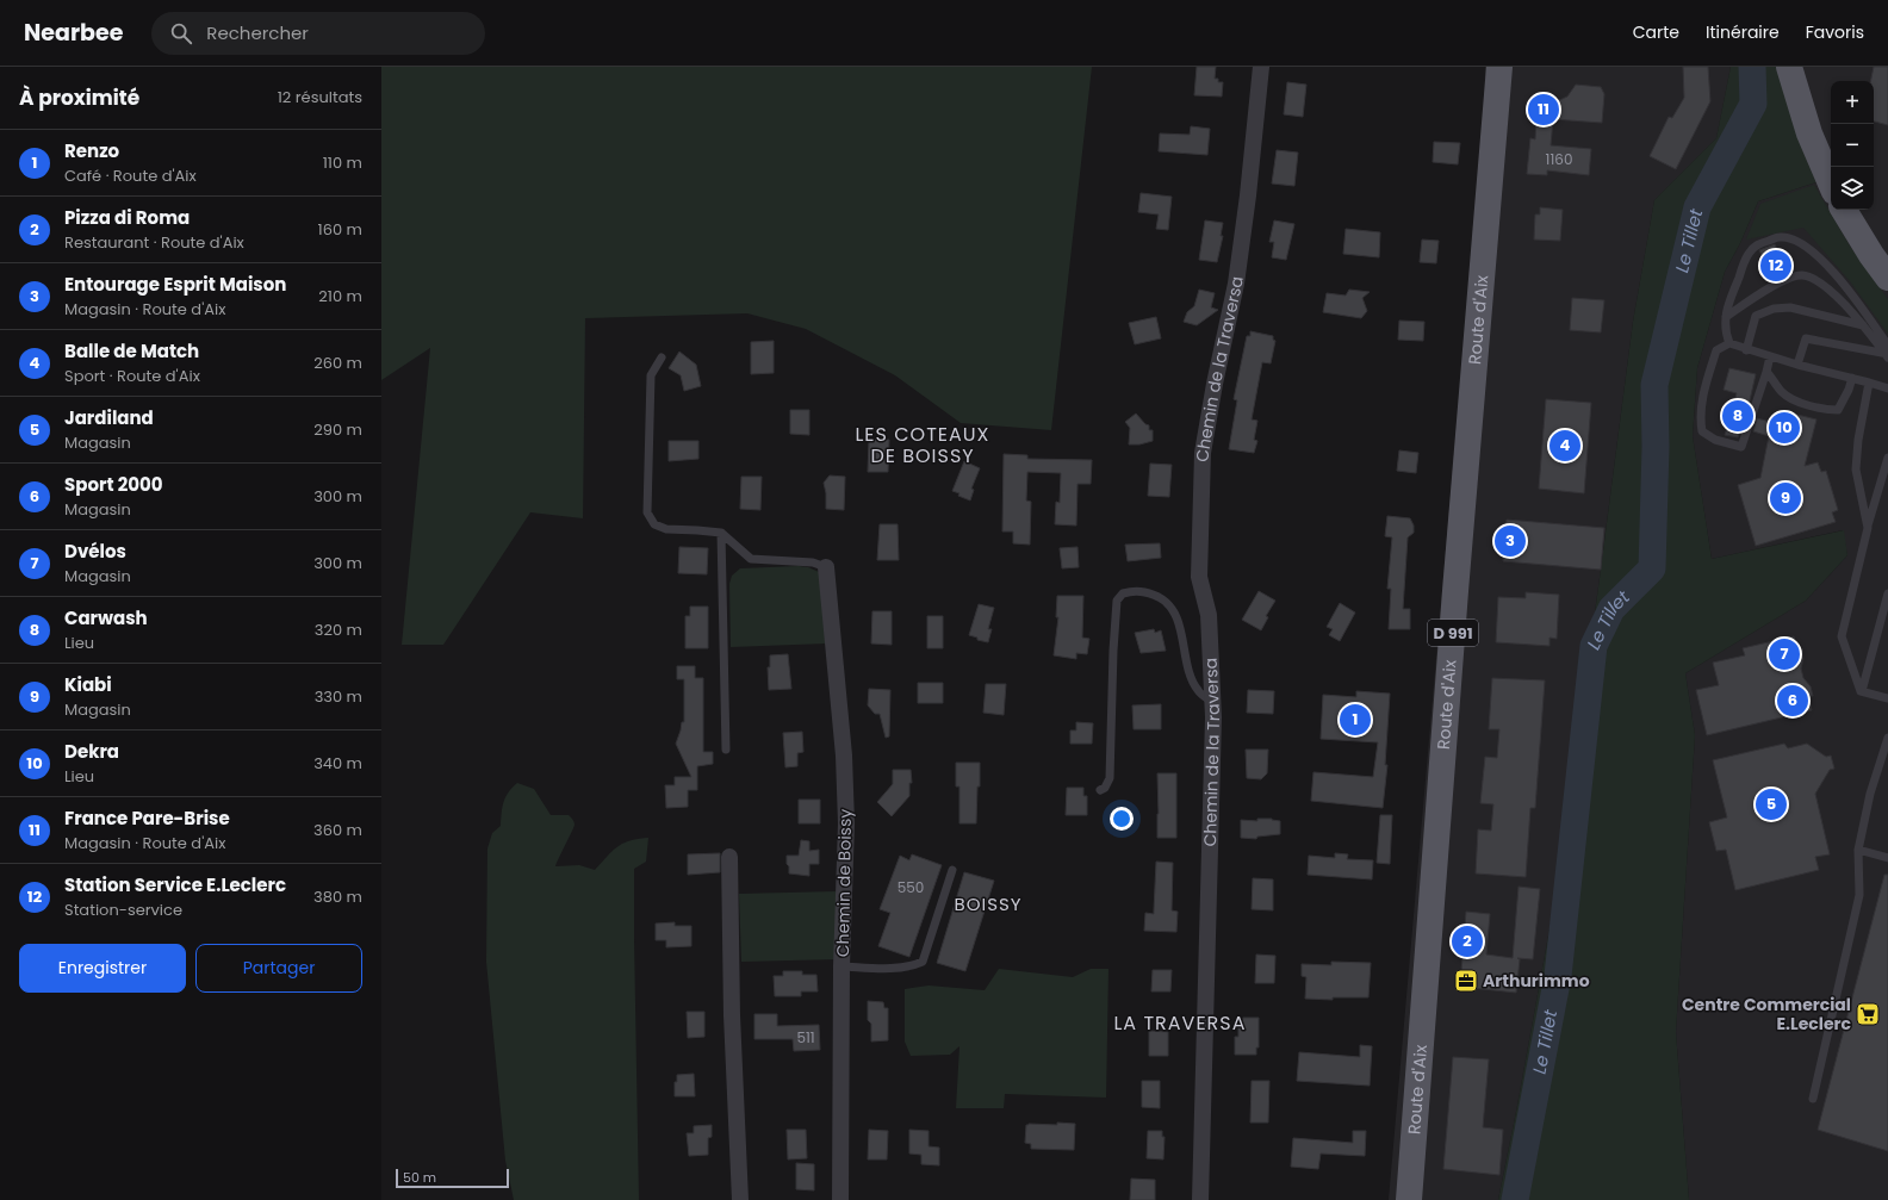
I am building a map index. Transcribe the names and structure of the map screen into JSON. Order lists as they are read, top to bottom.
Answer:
{
  "streets": {
    "main road": ["Route d'Aix", "D 991"],
    "street": ["Chemin de la Traversa", "Chemin de Boissy"]
  },
  "districts": ["LES COTEAUX DE BOISSY", "BOISSY", "LA TRAVERSA"],
  "water": ["Le Tillet"],
  "places": {
    "office": ["Arthurimmo"],
    "supermarket": ["Centre Commercial E.Leclerc"]
  },
  "house_numbers": ["1160", "550", "511"],
  "scale_bar": "50 m",
  "page": {
    "header": "Nearbee",
    "search": "Rechercher",
    "nav": ["Carte", "Itinéraire", "Favoris"],
    "heading": ["À proximité", "12 résultats"],
    "map_buttons": ["+", "−"],
    "pins": [
      "11",
      "12",
      "8",
      "10",
      "4",
      "9",
      "3",
      "7",
      "6",
      "1",
      "5",
      "2"
    ],
    "list": [
      {
        "mark": "1",
        "name": "Renzo",
        "note": "Café · Route d'Aix",
        "value": "110 m"
      },
      {
        "mark": "2",
        "name": "Pizza di Roma",
        "note": "Restaurant · Route d'Aix",
        "value": "160 m"
      },
      {
        "mark": "3",
        "name": "Entourage Esprit Maison",
        "note": "Magasin · Route d'Aix",
        "value": "210 m"
      },
      {
        "mark": "4",
        "name": "Balle de Match",
        "note": "Sport · Route d'Aix",
        "value": "260 m"
      },
      {
        "mark": "5",
        "name": "Jardiland",
        "note": "Magasin",
        "value": "290 m"
      },
      {
        "mark": "6",
        "name": "Sport 2000",
        "note": "Magasin",
        "value": "300 m"
      },
      {
        "mark": "7",
        "name": "Dvélos",
        "note": "Magasin",
        "value": "300 m"
      },
      {
        "mark": "8",
        "name": "Carwash",
        "note": "Lieu",
        "value": "320 m"
      },
      {
        "mark": "9",
        "name": "Kiabi",
        "note": "Magasin",
        "value": "330 m"
      },
      {
        "mark": "10",
        "name": "Dekra",
        "note": "Lieu",
        "value": "340 m"
      },
      {
        "mark": "11",
        "name": "France Pare-Brise",
        "note": "Magasin · Route d'Aix",
        "value": "360 m"
      },
      {
        "mark": "12",
        "name": "Station Service E.Leclerc",
        "note": "Station-service",
        "value": "380 m"
      }
    ],
    "buttons": ["Enregistrer", "Partager"],
    "scale": "50 m"
  }
}
